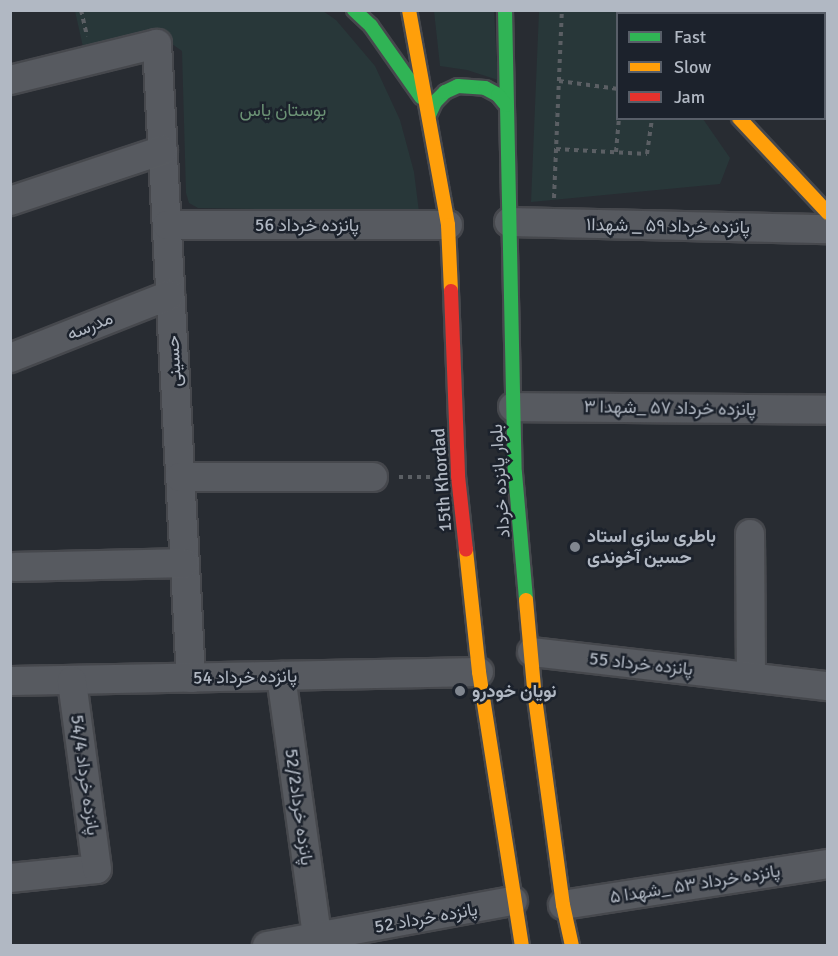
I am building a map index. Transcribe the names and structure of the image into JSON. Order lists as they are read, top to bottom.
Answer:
{
  "streets": {
    "main road": ["15th Khordad", "بلوار پانزده خرداد"],
    "street": [
      "پانزده خرداد 56",
      "پانزده خرداد ۵۹ _ شهدا۱",
      "مدرسه",
      "حسینی",
      "پانزده خرداد ۵۷ _شهدا ۳",
      "پانزده خرداد 55",
      "پانزده خرداد 54",
      "پانزده خرداد 54/4",
      "پانزده خرداد52/2",
      "پانزده خرداد ۵۳ _شهدا ۵",
      "پانزده خرداد 52"
    ]
  },
  "crossings": [
    ["پانزده خرداد 56", "حسینی"],
    ["پانزده خرداد 56", "15th Khordad"],
    ["پانزده خرداد ۵۹ _ شهدا۱", "بلوار پانزده خرداد"],
    ["مدرسه", "حسینی"],
    ["حسینی", "پانزده خرداد 54"],
    ["پانزده خرداد ۵۷ _شهدا ۳", "بلوار پانزده خرداد"],
    ["15th Khordad", "پانزده خرداد 54"],
    ["15th Khordad", "پانزده خرداد 52"],
    ["بلوار پانزده خرداد", "پانزده خرداد 55"],
    ["بلوار پانزده خرداد", "پانزده خرداد ۵۳ _شهدا ۵"],
    ["پانزده خرداد 54", "پانزده خرداد 54/4"],
    ["پانزده خرداد 54", "پانزده خرداد52/2"],
    ["پانزده خرداد52/2", "پانزده خرداد 52"]
  ],
  "parks": ["بوستان یاس"],
  "places": ["باطری سازی استاد حسین آخوندی", "نویان خودرو"],
  "legend": ["Fast", "Slow", "Jam"]
}
